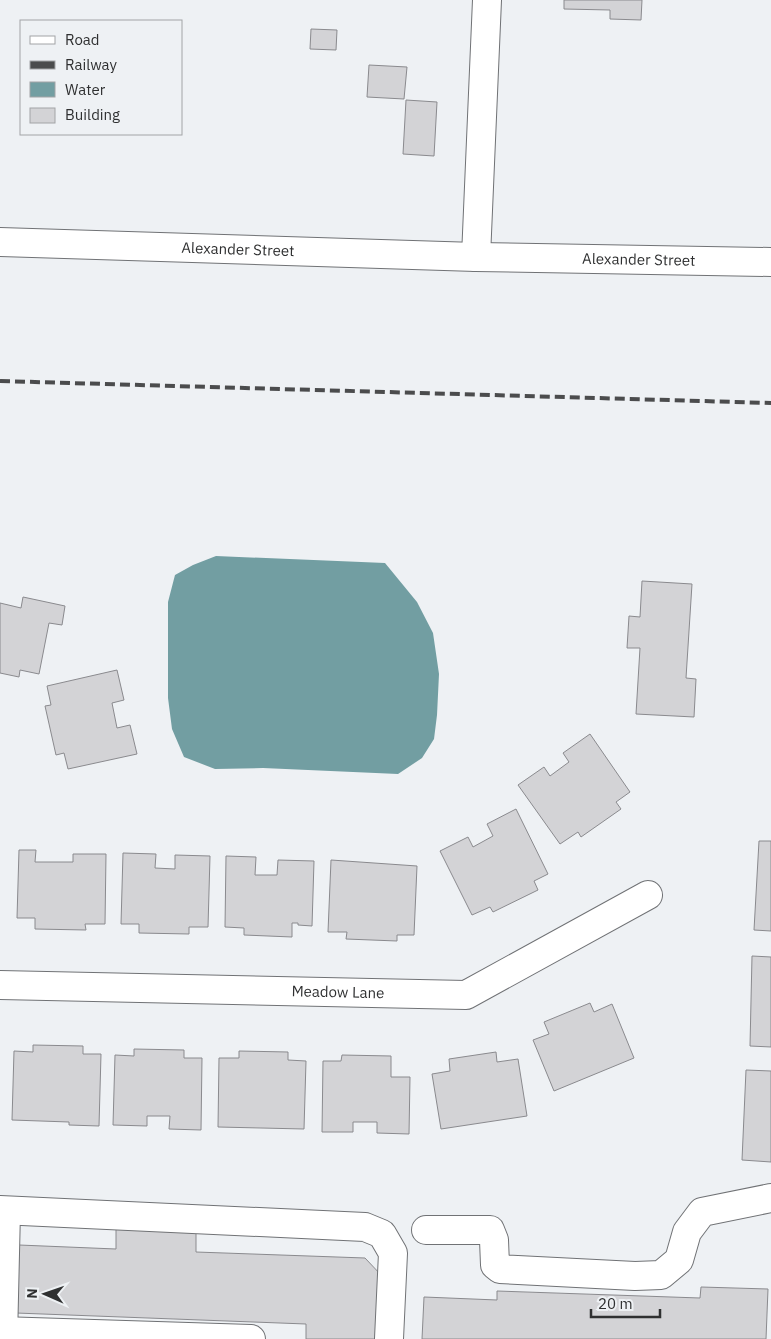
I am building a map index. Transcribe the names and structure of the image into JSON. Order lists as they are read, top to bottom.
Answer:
{
  "streets": {
    "street": ["Alexander Street", "Meadow Lane"]
  },
  "legend": [
    "Road",
    "Railway",
    "Water",
    "Building"
  ],
  "scale_bar": "20 m",
  "north": "left"
}
